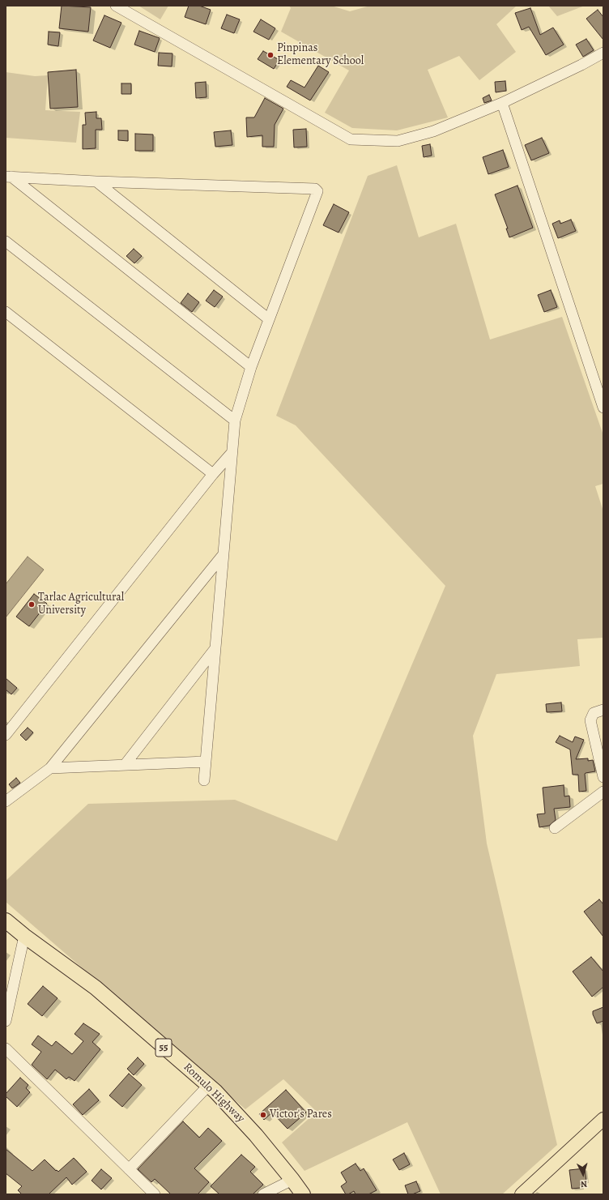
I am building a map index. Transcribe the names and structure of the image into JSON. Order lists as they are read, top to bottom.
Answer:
{
  "streets": {
    "highway": ["55", "Romulo Highway"]
  },
  "places": ["Pinpinas Elementary School", "Tarlac Agricultural University", "Victor's Pares"],
  "north": "bottom"
}
